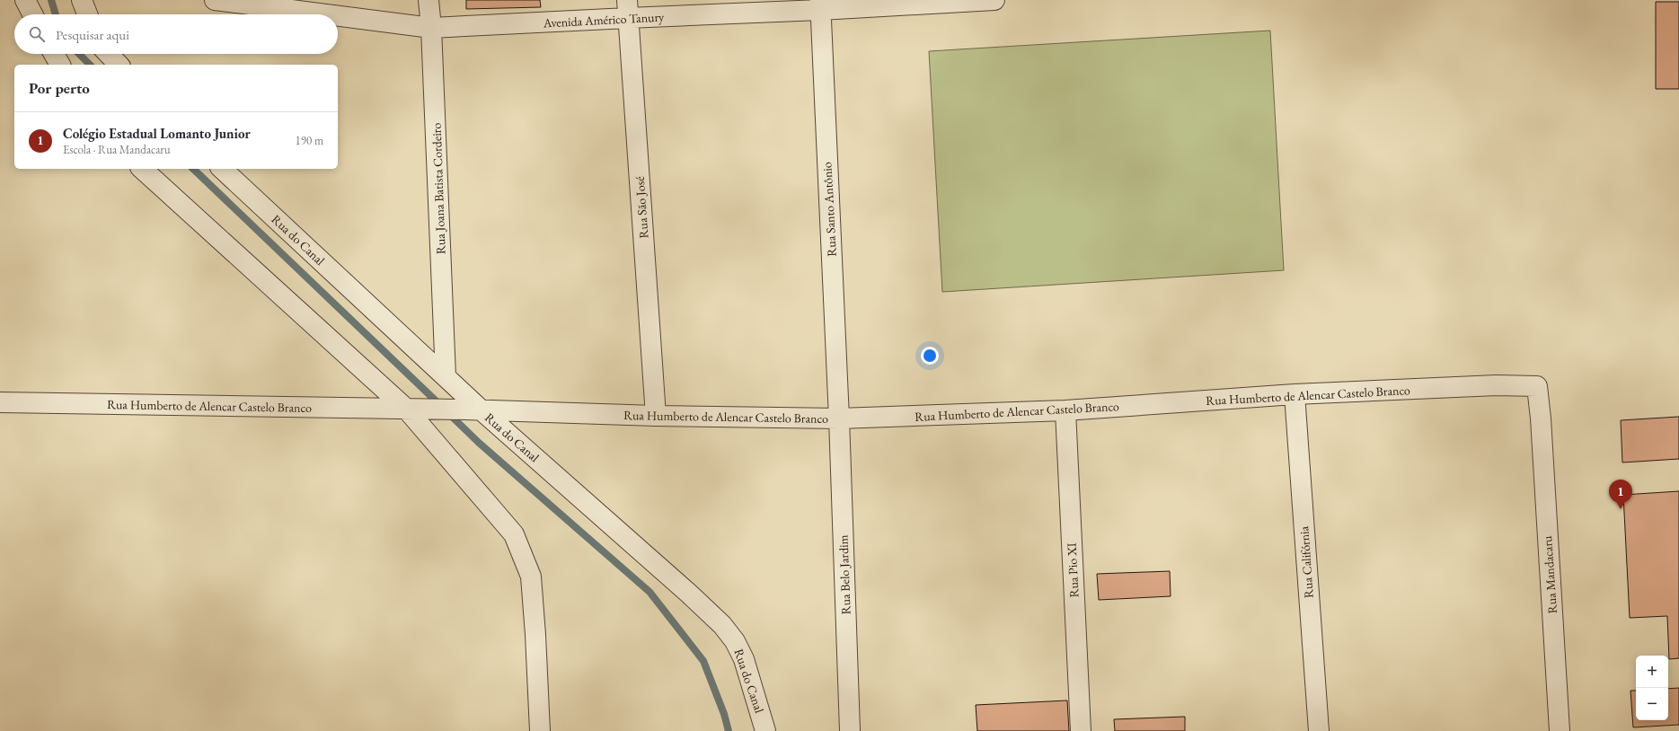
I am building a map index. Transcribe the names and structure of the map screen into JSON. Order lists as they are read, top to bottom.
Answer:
{
  "streets": {
    "street": [
      "Avenida Américo Tanury",
      "Rua Joana Batista Cordeiro",
      "Rua São José",
      "Rua Santo Antônio",
      "Rua do Canal",
      "Rua Humberto de Alencar Castelo Branco",
      "Rua Califórnia",
      "Rua Pio XI",
      "Rua Belo Jardim",
      "Rua Mandacaru"
    ]
  },
  "crossings": [
    ["Avenida Américo Tanury", "Rua Joana Batista Cordeiro"],
    ["Avenida Américo Tanury", "Rua São José"],
    ["Avenida Américo Tanury", "Rua Santo Antônio"],
    ["Rua Joana Batista Cordeiro", "Rua do Canal"],
    ["Rua São José", "Rua Humberto de Alencar Castelo Branco"],
    ["Rua Santo Antônio", "Rua Humberto de Alencar Castelo Branco"],
    ["Rua Santo Antônio", "Rua Belo Jardim"],
    ["Rua do Canal", "Rua Humberto de Alencar Castelo Branco"],
    ["Rua Humberto de Alencar Castelo Branco", "Rua Califórnia"],
    ["Rua Humberto de Alencar Castelo Branco", "Rua Pio XI"],
    ["Rua Humberto de Alencar Castelo Branco", "Rua Belo Jardim"],
    ["Rua Humberto de Alencar Castelo Branco", "Rua Mandacaru"]
  ],
  "page": {
    "search": "Pesquisar aqui",
    "heading": "Por perto",
    "list": [
      {
        "mark": "1",
        "name": "Colégio Estadual Lomanto Junior",
        "note": "Escola · Rua Mandacaru",
        "value": "190 m"
      }
    ],
    "pins": "1",
    "map_buttons": ["+", "−"]
  }
}
